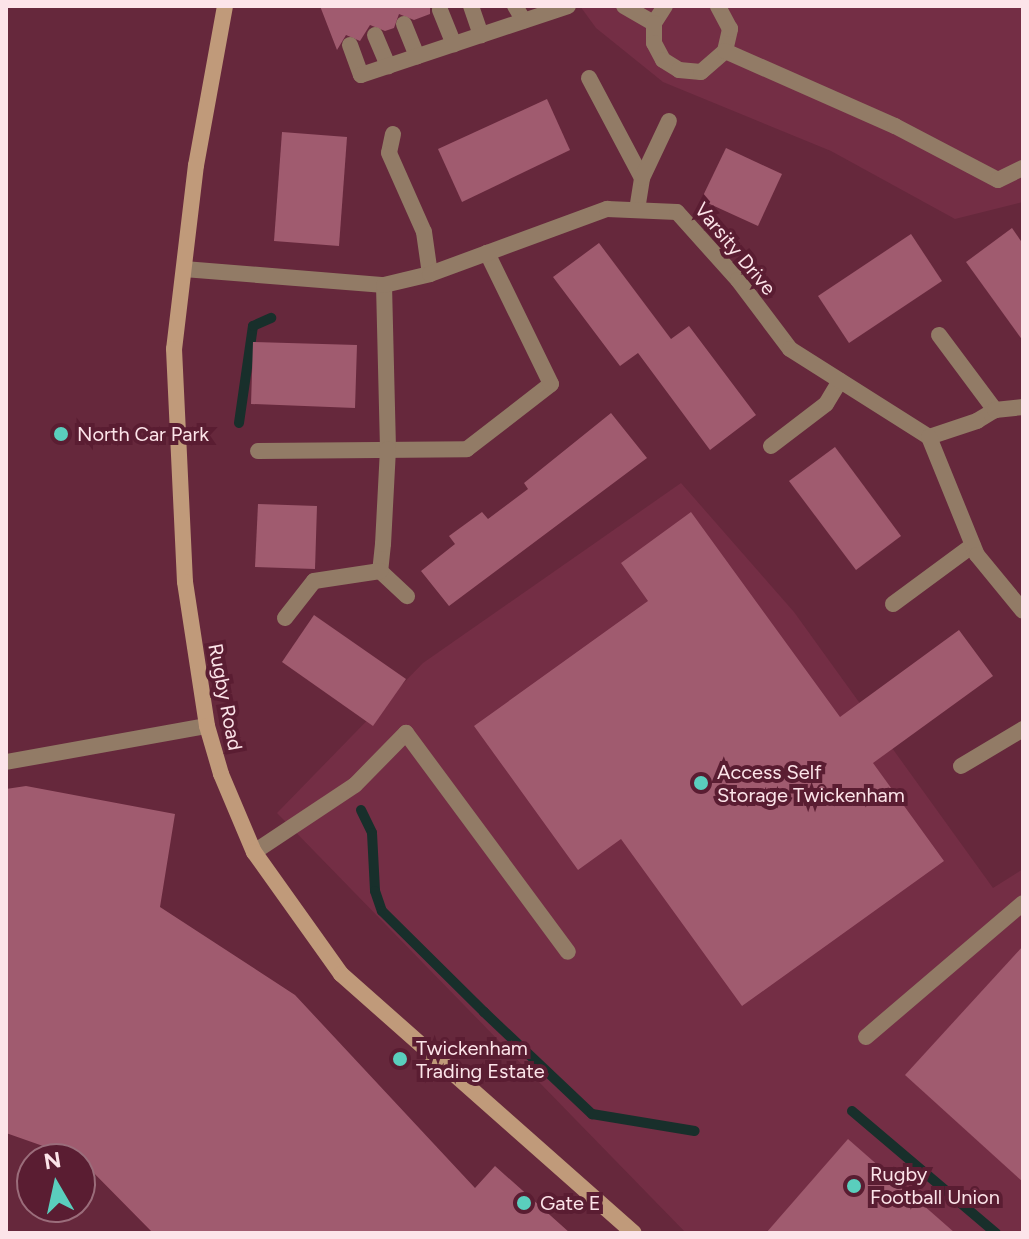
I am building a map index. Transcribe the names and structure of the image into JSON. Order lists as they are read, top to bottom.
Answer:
{
  "streets": {
    "street": ["Varsity Drive", "Rugby Road"]
  },
  "crossings": [
    ["Varsity Drive", "Rugby Road"]
  ],
  "places": [
    "North Car Park",
    "Access Self Storage Twickenham",
    "Twickenham Trading Estate",
    "Rugby Football Union",
    "Gate E"
  ],
  "north": "top"
}
